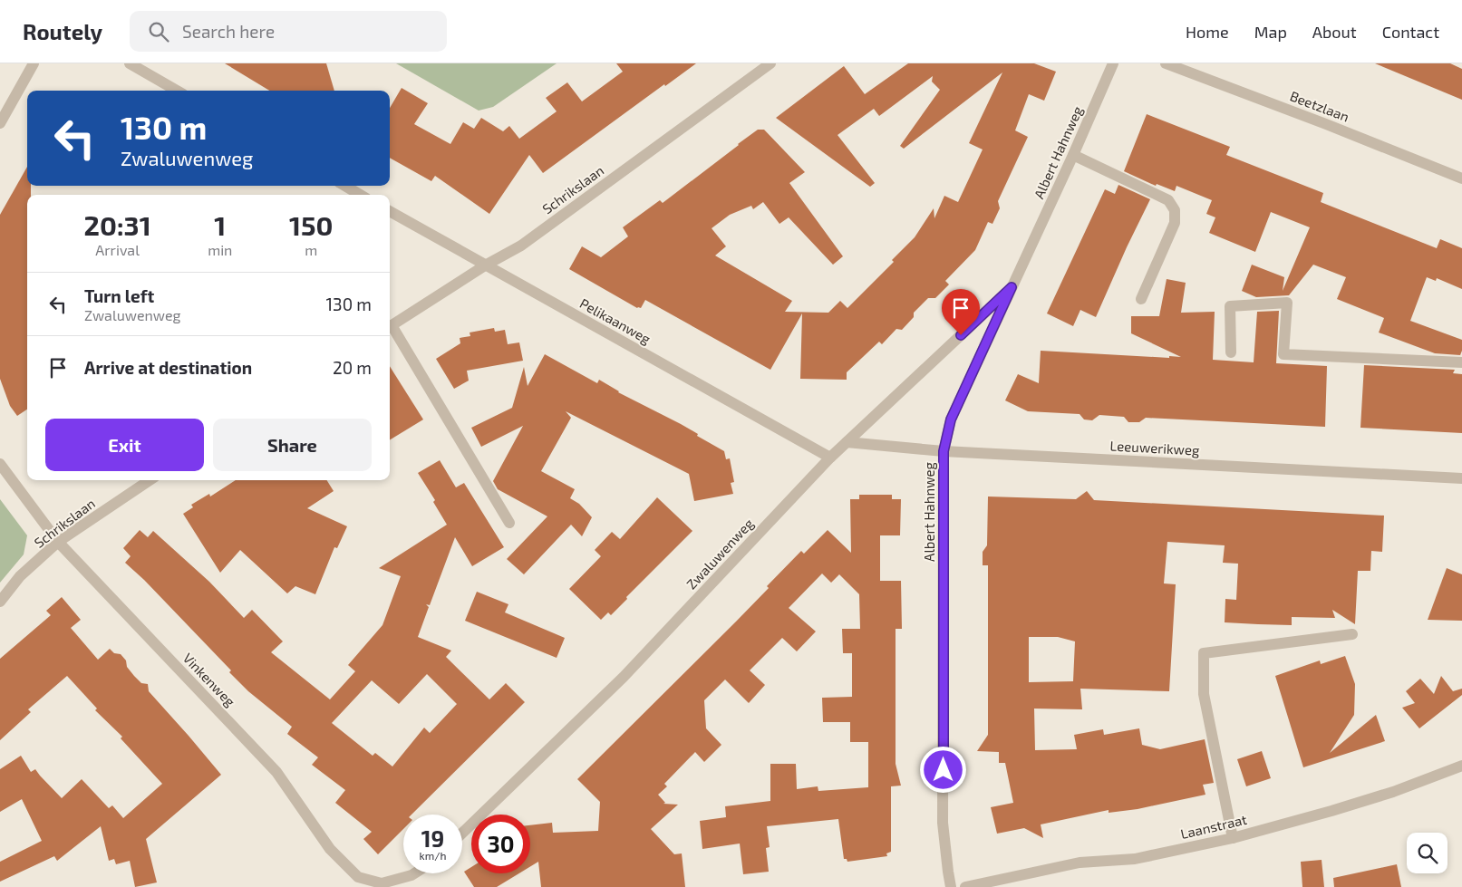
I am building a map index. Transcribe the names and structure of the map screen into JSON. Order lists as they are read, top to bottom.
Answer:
{
  "streets": {
    "street": [
      "Beetzlaan",
      "Albert Hahnweg",
      "Schrikslaan",
      "Pelikaanweg",
      "Leeuwerikweg",
      "Zwaluwenweg",
      "Vinkenweg",
      "Laanstraat"
    ]
  },
  "crossings": [
    ["Albert Hahnweg", "Leeuwerikweg"],
    ["Albert Hahnweg", "Zwaluwenweg"],
    ["Schrikslaan", "Pelikaanweg"],
    ["Schrikslaan", "Vinkenweg"],
    ["Pelikaanweg", "Zwaluwenweg"],
    ["Leeuwerikweg", "Zwaluwenweg"]
  ],
  "page": {
    "header": "Routely",
    "search": "Search here",
    "nav": [
      "Home",
      "Map",
      "About",
      "Contact"
    ],
    "turn": ["130 m", "Zwaluwenweg"],
    "eta": [
      "20:31",
      "Arrival",
      "1",
      "min",
      "150",
      "m"
    ],
    "list": [
      {
        "name": "Turn left",
        "note": "Zwaluwenweg",
        "value": "130 m"
      },
      {
        "name": "Arrive at destination",
        "value": "20 m"
      }
    ],
    "buttons": ["Exit", "Share"],
    "speed": "19 km/h",
    "limit": "30"
  }
}
